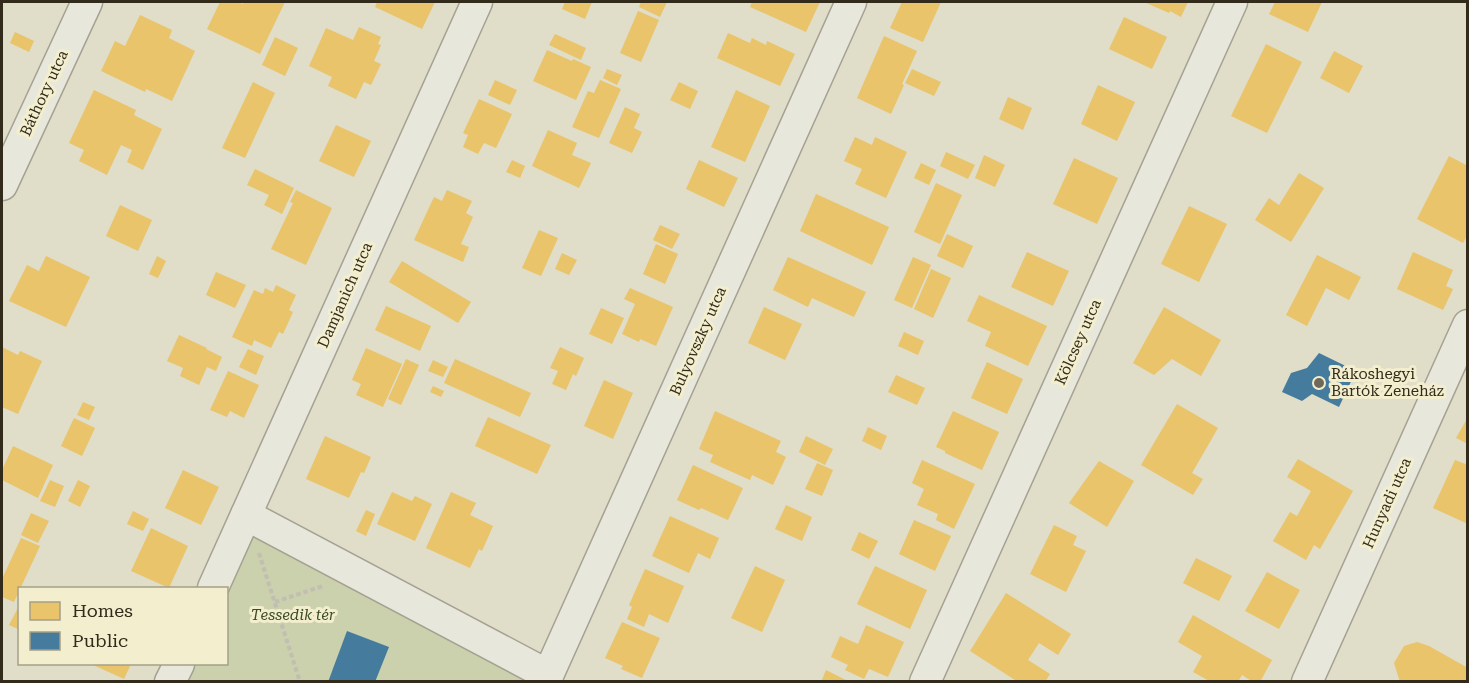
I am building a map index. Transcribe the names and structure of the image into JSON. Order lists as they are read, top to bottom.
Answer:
{
  "streets": {
    "street": [
      "Báthory utca",
      "Damjanich utca",
      "Bulyovszky utca",
      "Kölcsey utca",
      "Hunyadi utca"
    ]
  },
  "parks": ["Tessedik tér"],
  "places": ["Rákoshegyi Bartók Zeneház"],
  "legend": ["Homes", "Public"]
}
